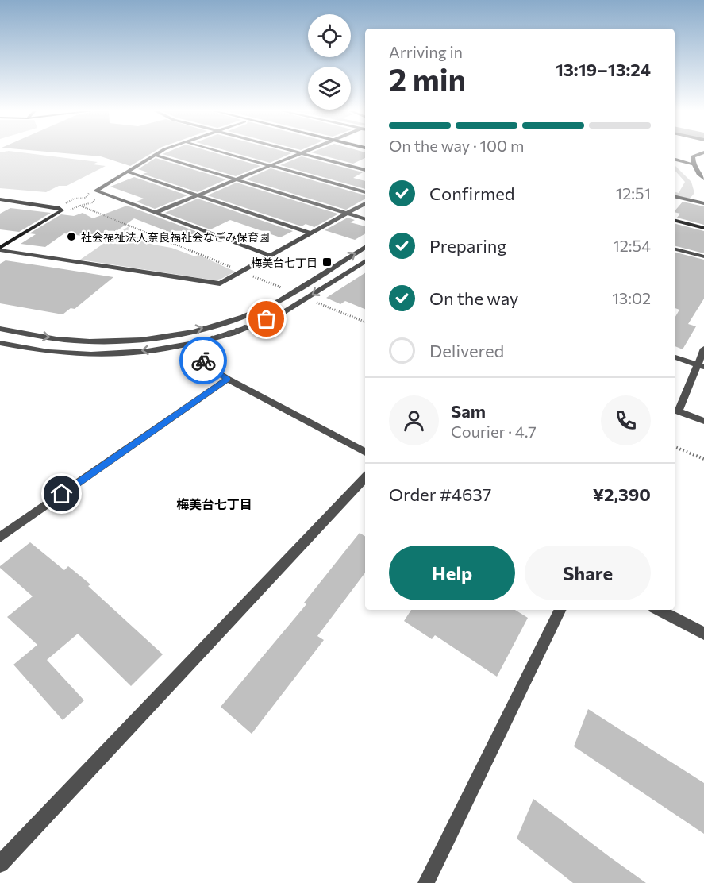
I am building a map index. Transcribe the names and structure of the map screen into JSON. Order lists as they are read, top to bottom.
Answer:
{
  "districts": ["梅美台七丁目"],
  "places": {
    "other": ["社会福祉法人奈良福祉会なごみ保育園"],
    "transit": ["梅美台七丁目"]
  },
  "page": {
    "heading": ["2 min", "Arriving in", "13:19–13:24"],
    "panel": [
      "Sam",
      "Courier · 4.7",
      "Order #4637",
      "¥2,390"
    ],
    "bar": "On the way · 100 m",
    "list": [
      ["Confirmed", "12:51"],
      ["Preparing", "12:54"],
      ["On the way", "13:02"],
      "Delivered"
    ],
    "buttons": ["Help", "Share"]
  }
}
